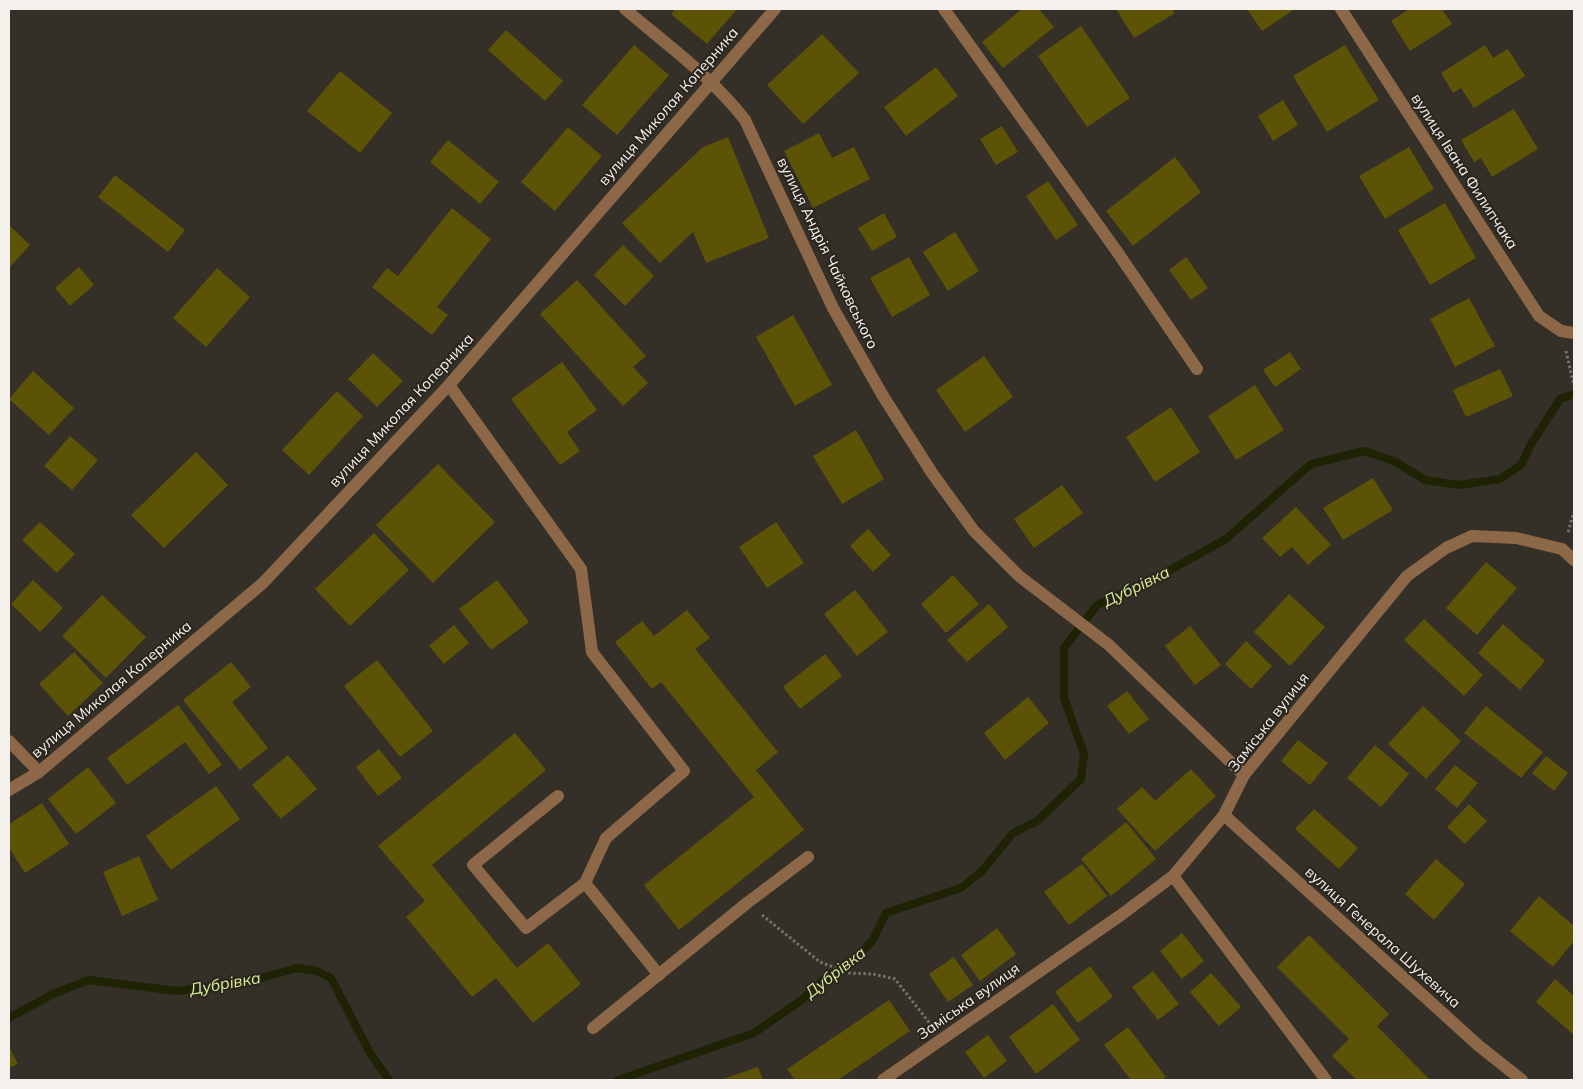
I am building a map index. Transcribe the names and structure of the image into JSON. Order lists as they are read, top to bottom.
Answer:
{
  "streets": {
    "street": [
      "вулиця Миколая Коперника",
      "вулиця Івана Филипчака",
      "вулиця Андрія Чайковського",
      "Заміська вулиця",
      "вулиця Генерала Шухевича"
    ]
  },
  "crossings": [
    ["вулиця Миколая Коперника", "вулиця Андрія Чайковського"],
    ["вулиця Андрія Чайковського", "Заміська вулиця"],
    ["Заміська вулиця", "вулиця Генерала Шухевича"]
  ],
  "water": ["Дубрівка"]
}
